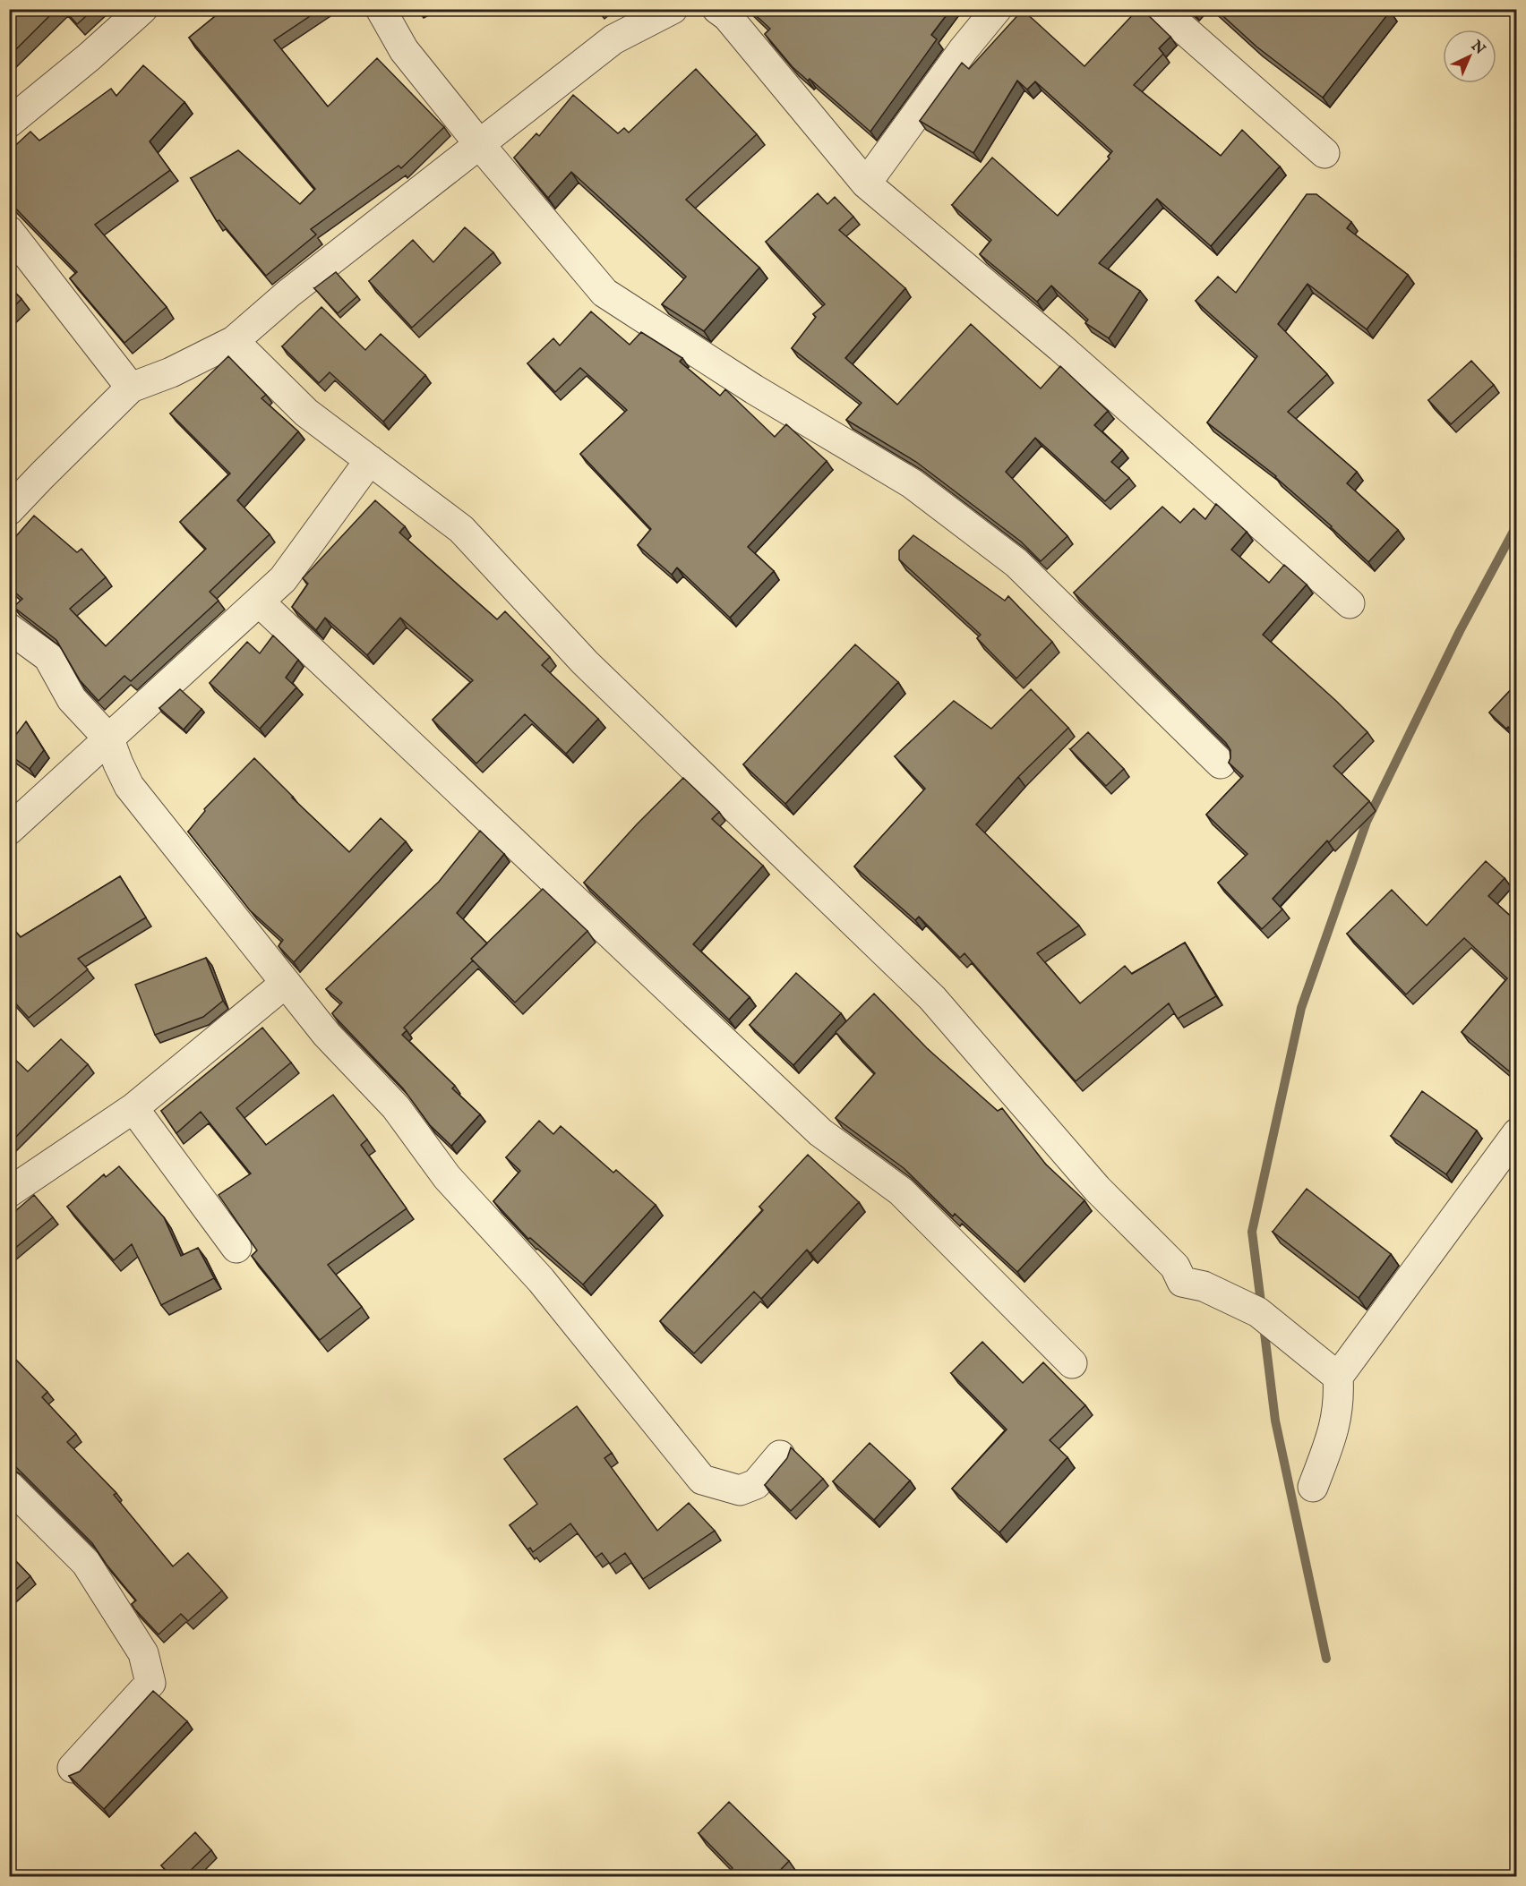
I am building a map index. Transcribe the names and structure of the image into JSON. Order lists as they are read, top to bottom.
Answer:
{
  "north": "top right"
}
